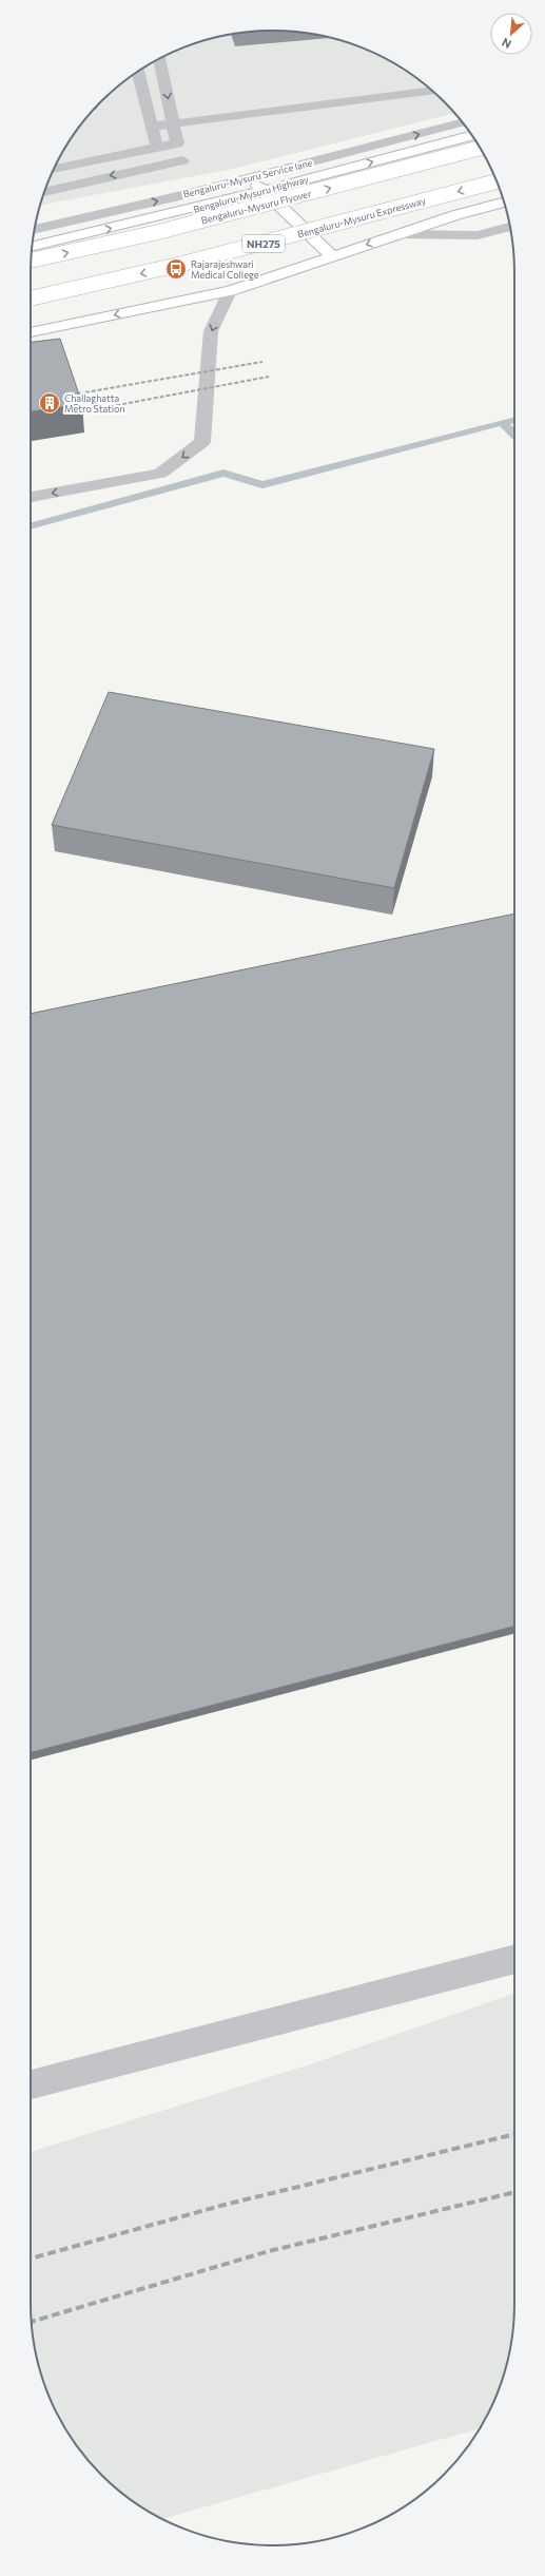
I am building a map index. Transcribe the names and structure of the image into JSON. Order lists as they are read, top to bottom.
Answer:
{
  "streets": {
    "highway": [
      "Bengaluru-Mysuru Highway",
      "Bengaluru-Mysuru Flyover",
      "Bengaluru-Mysuru Expressway",
      "NH275"
    ],
    "street": ["Bengaluru-Mysuru Service lane"]
  },
  "places": {
    "bus stop": ["Rajarajeshwari Medical College"],
    "building": ["Challaghatta Metro Station"]
  },
  "north": "bottom left"
}
